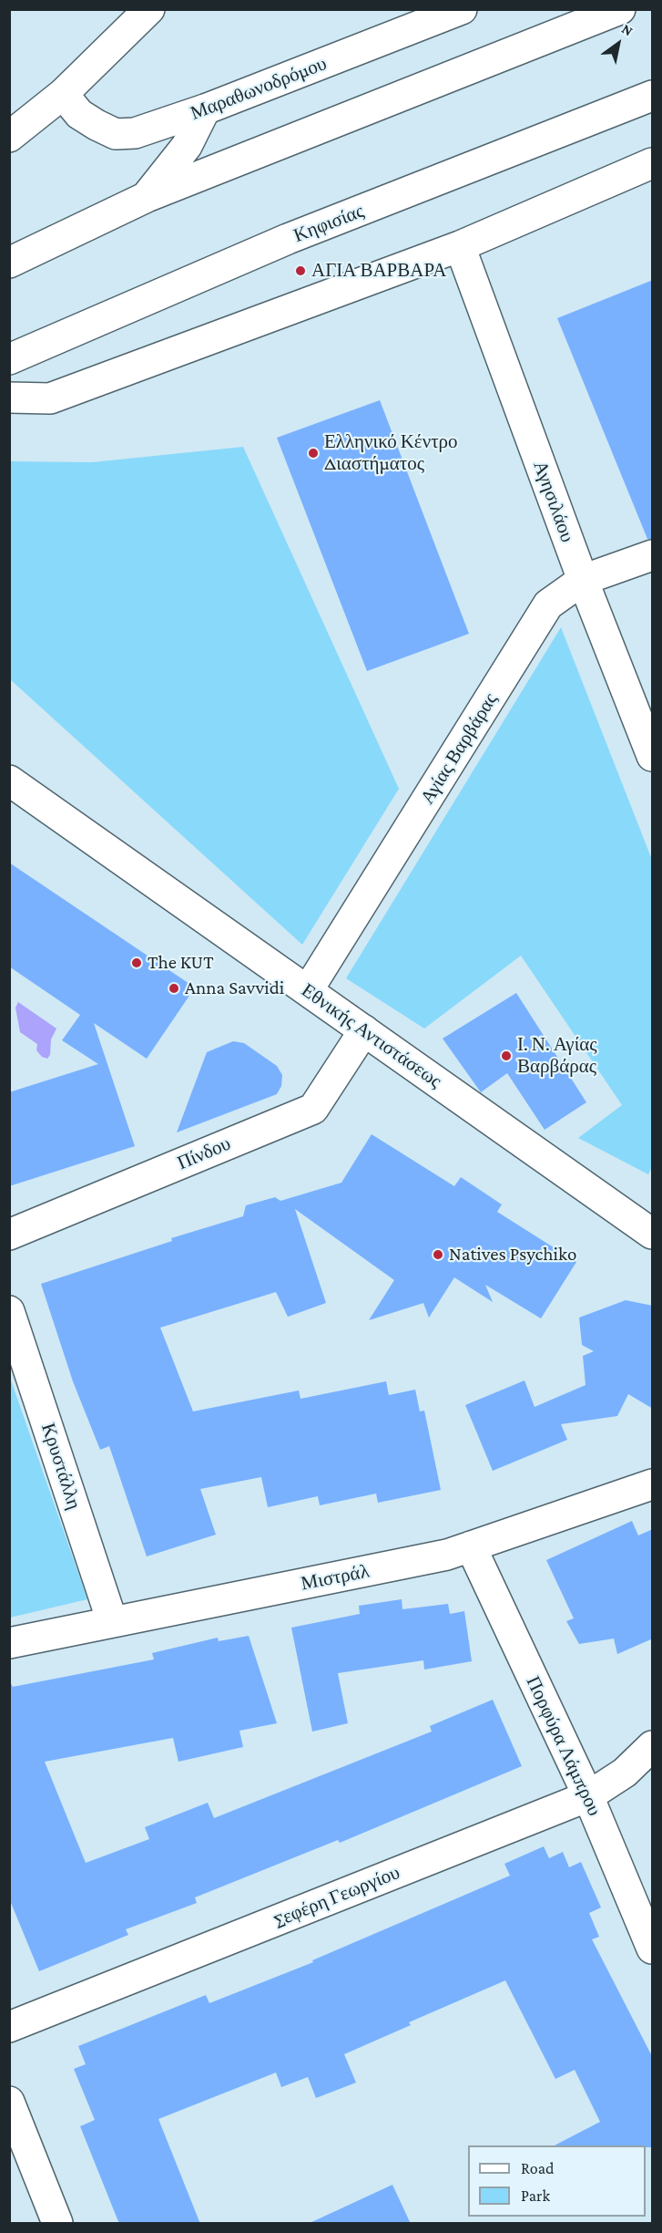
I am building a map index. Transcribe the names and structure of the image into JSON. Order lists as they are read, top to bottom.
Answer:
{
  "streets": {
    "street": [
      "Μαραθωνοδρόμου",
      "Κηφισίας",
      "Αγησιλάου",
      "Αγίας Βαρβάρας",
      "Εθνικής Αντιστάσεως",
      "Πίνδου",
      "Κρυστάλλη",
      "Μιστράλ",
      "Πορφύρα Λάμπρου",
      "Σεφέρη Γεωργίου"
    ]
  },
  "crossings": [
    ["Αγησιλάου", "Αγίας Βαρβάρας"],
    ["Αγίας Βαρβάρας", "Εθνικής Αντιστάσεως"],
    ["Εθνικής Αντιστάσεως", "Πίνδου"],
    ["Κρυστάλλη", "Μιστράλ"],
    ["Μιστράλ", "Πορφύρα Λάμπρου"],
    ["Πορφύρα Λάμπρου", "Σεφέρη Γεωργίου"]
  ],
  "places": [
    "ΑΓΙΑ ΒΑΡΒΑΡΑ",
    "Ελληνικό Κέντρο Διαστήματος",
    "The KUT",
    "Anna Savvidi",
    "Ι. Ν. Αγίας Βαρβάρας",
    "Natives Psychiko"
  ],
  "legend": ["Road", "Park"],
  "north": "top right"
}
